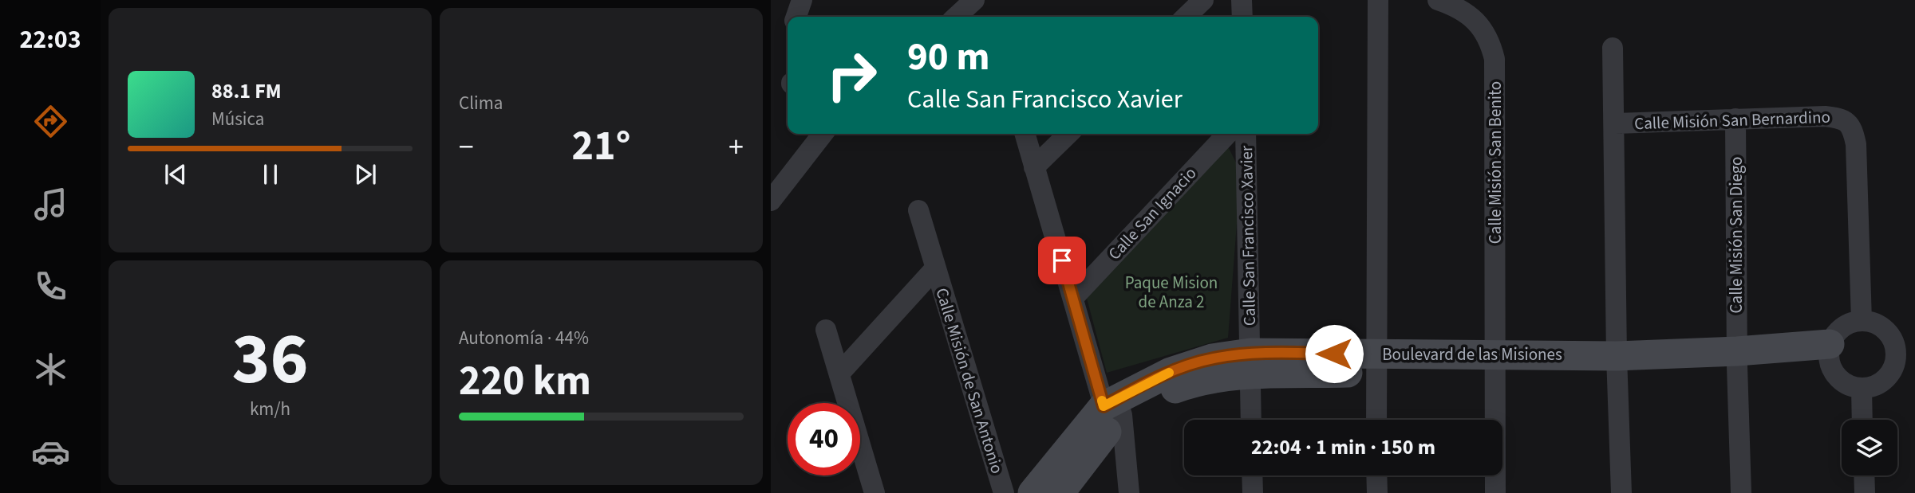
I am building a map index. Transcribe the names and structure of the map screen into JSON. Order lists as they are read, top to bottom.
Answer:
{
  "streets": {
    "street": [
      "Calle Misión San Bernardino",
      "Calle Misión San Benito",
      "Calle San Ignacio",
      "Calle Misión San Diego",
      "Calle San Francisco Xavier",
      "Boulevard de las Misiones",
      "Calle Misión de San Antonio"
    ]
  },
  "crossings": [
    ["Calle Misión San Bernardino", "Calle Misión San Diego"],
    ["Calle Misión San Bernardino", "Boulevard de las Misiones"],
    ["Calle Misión San Benito", "Boulevard de las Misiones"],
    ["Calle Misión San Diego", "Boulevard de las Misiones"],
    ["Calle San Francisco Xavier", "Boulevard de las Misiones"]
  ],
  "parks": ["Paque Mision de Anza 2"],
  "page": {
    "tabs": "22:03",
    "tile": [
      "Clima",
      ["36", "km/h"],
      ["Autonomía · 44%", "220 km"]
    ],
    "turn": ["90 m", "Calle San Francisco Xavier"],
    "song": ["88.1 FM", "Música"],
    "heat": ["−", "21°", "+"],
    "limit": "40",
    "trip": "22:04 · 1 min · 150 m"
  }
}
